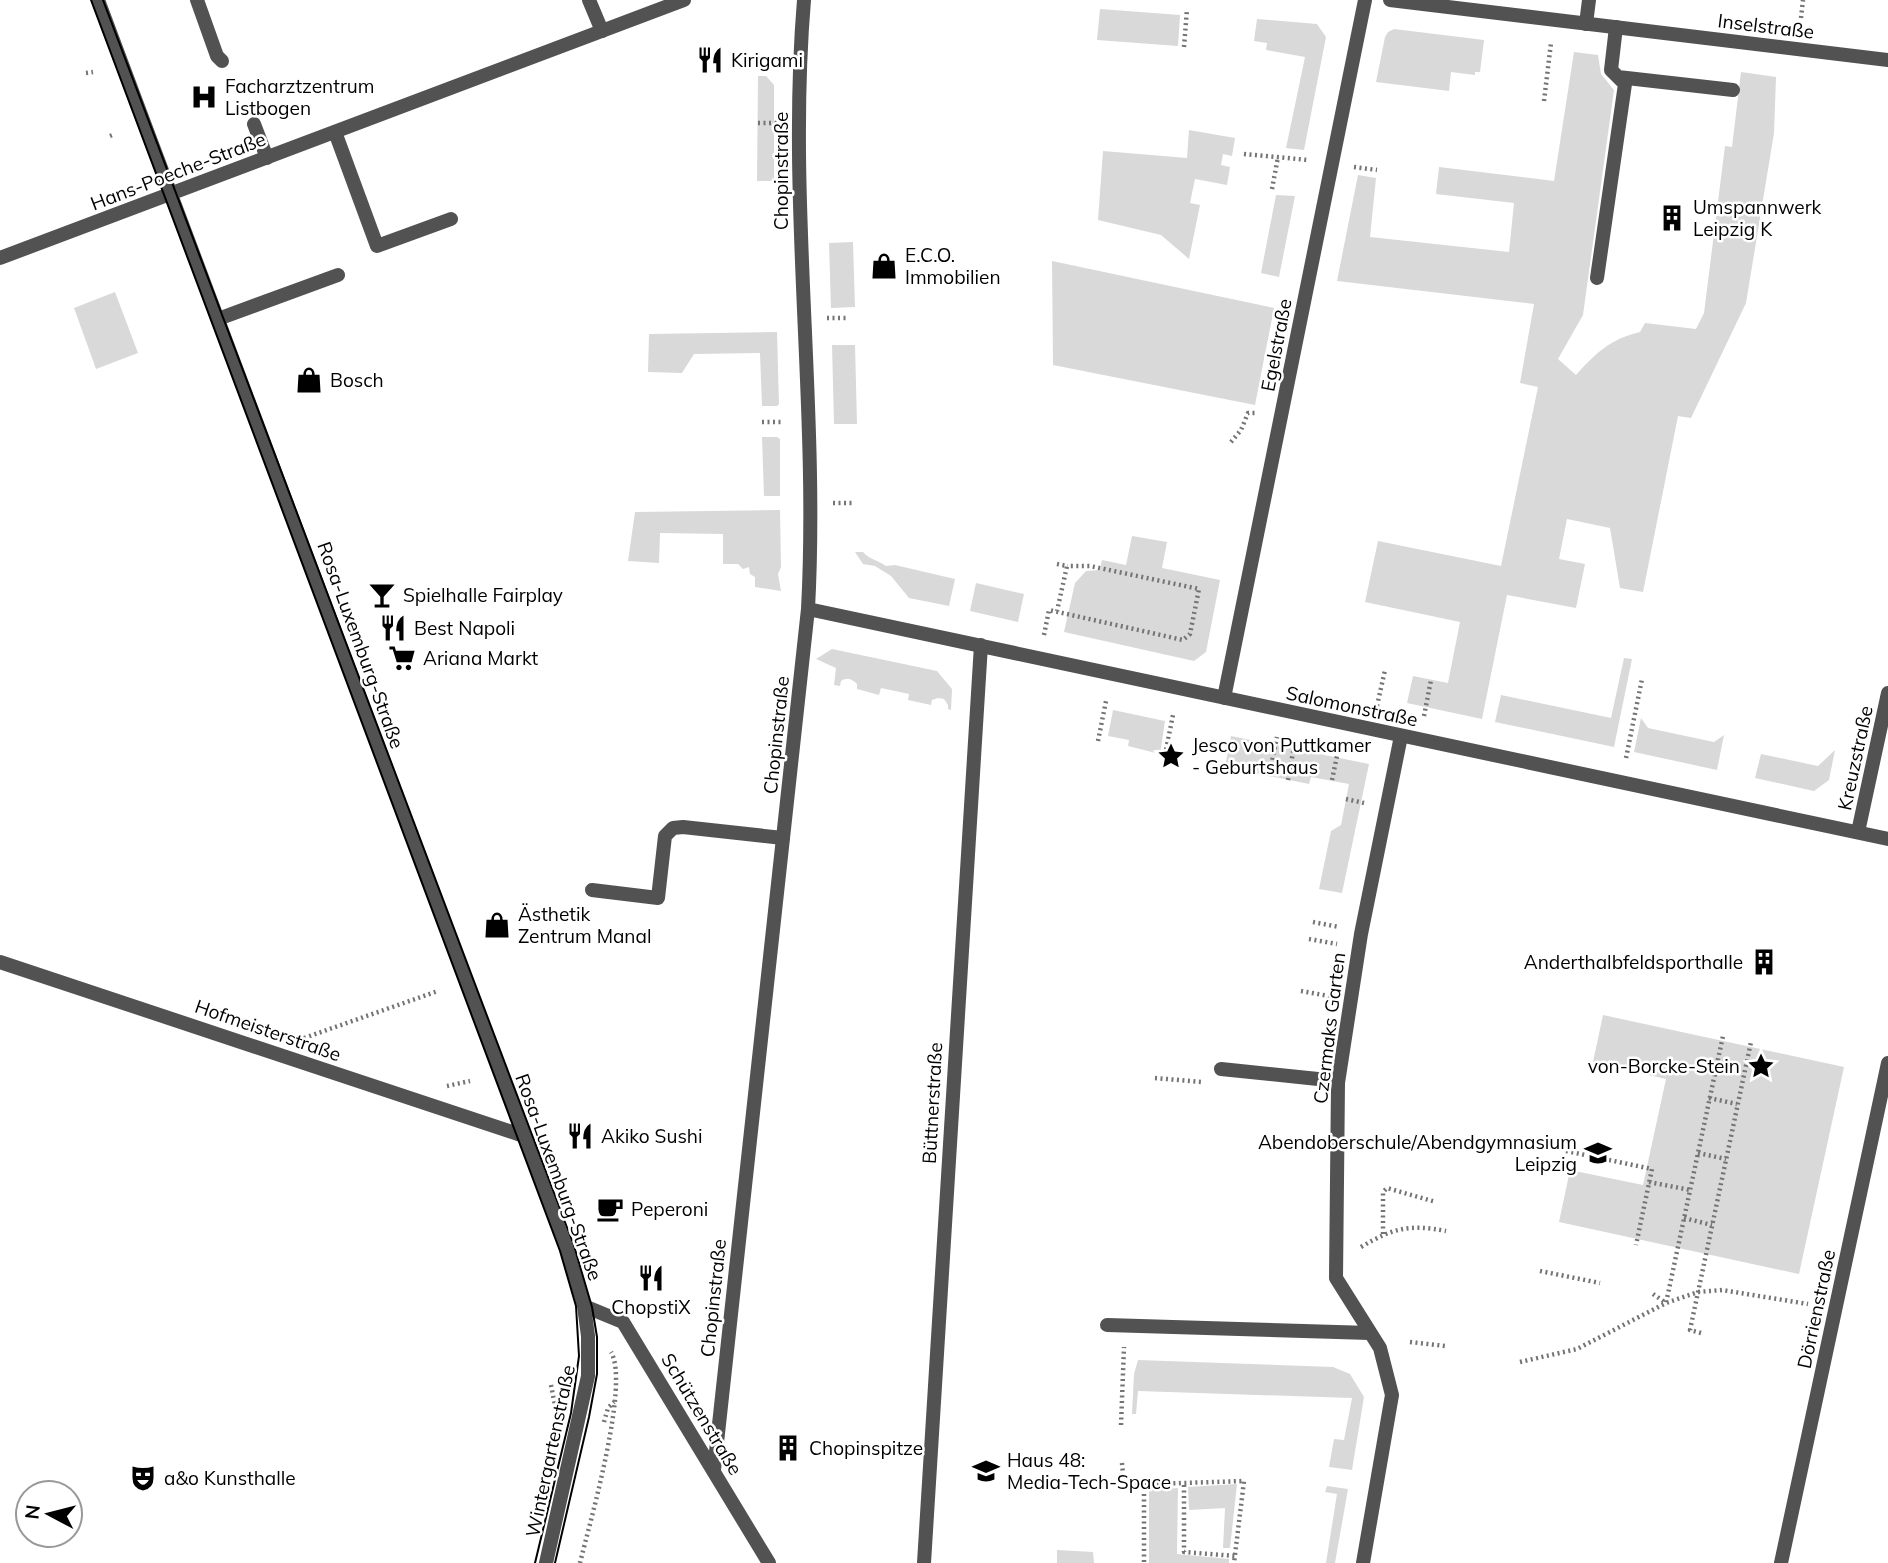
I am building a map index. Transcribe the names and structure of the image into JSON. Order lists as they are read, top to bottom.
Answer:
{
  "streets": {
    "street": [
      "Inselstraße",
      "Hans-Poeche-Straße",
      "Chopinstraße",
      "Egelstraße",
      "Rosa-Luxemburg-Straße",
      "Salomonstraße",
      "Kreuzstraße",
      "Czermaks Garten",
      "Hofmeisterstraße",
      "Büttnerstraße",
      "Dörrienstraße",
      "Schützenstraße",
      "Wintergartenstraße"
    ]
  },
  "crossings": [
    ["Hans-Poeche-Straße", "Rosa-Luxemburg-Straße"],
    ["Chopinstraße", "Salomonstraße"],
    ["Chopinstraße", "Schützenstraße"],
    ["Egelstraße", "Salomonstraße"],
    ["Rosa-Luxemburg-Straße", "Hofmeisterstraße"],
    ["Rosa-Luxemburg-Straße", "Schützenstraße"],
    ["Rosa-Luxemburg-Straße", "Wintergartenstraße"],
    ["Salomonstraße", "Kreuzstraße"],
    ["Salomonstraße", "Czermaks Garten"],
    ["Salomonstraße", "Büttnerstraße"],
    ["Schützenstraße", "Wintergartenstraße"]
  ],
  "places": {
    "restaurant": [
      "Kirigami",
      "Best Napoli",
      "Akiko Sushi",
      "ChopstiX"
    ],
    "hospital": ["Facharztzentrum Listbogen"],
    "building": ["Umspannwerk Leipzig K", "Anderthalbfeldsporthalle", "Chopinspitze"],
    "shop": ["E.C.O. Immobilien", "Bosch", "Ästhetik Zentrum Manal"],
    "bar": ["Spielhalle Fairplay"],
    "supermarket": ["Ariana Markt"],
    "place": ["Jesco von Puttkamer - Geburtshaus", "von-Borcke-Stein"],
    "school or university": ["Abendoberschule/Abendgymnasium Leipzig", "Haus 48: Media-Tech-Space"],
    "cafe": ["Peperoni"],
    "theatre": ["a&o Kunsthalle"]
  },
  "north": "left"
}
